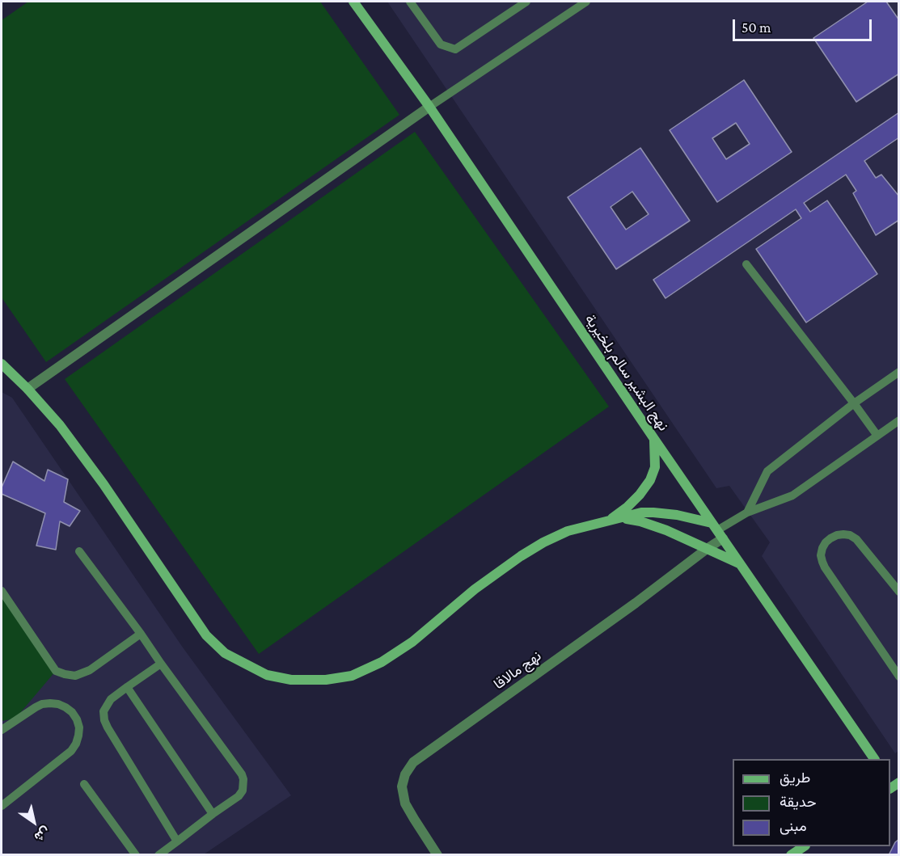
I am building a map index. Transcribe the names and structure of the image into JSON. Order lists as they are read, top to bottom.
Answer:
{
  "streets": {
    "street": ["نهج البشير سالم بلخيرية", "نهج مالاقا"]
  },
  "crossings": [
    ["نهج البشير سالم بلخيرية", "نهج مالاقا"]
  ],
  "legend": ["طريق", "حديقة", "مبنى"],
  "scale_bar": "50 m",
  "north": "bottom right"
}
